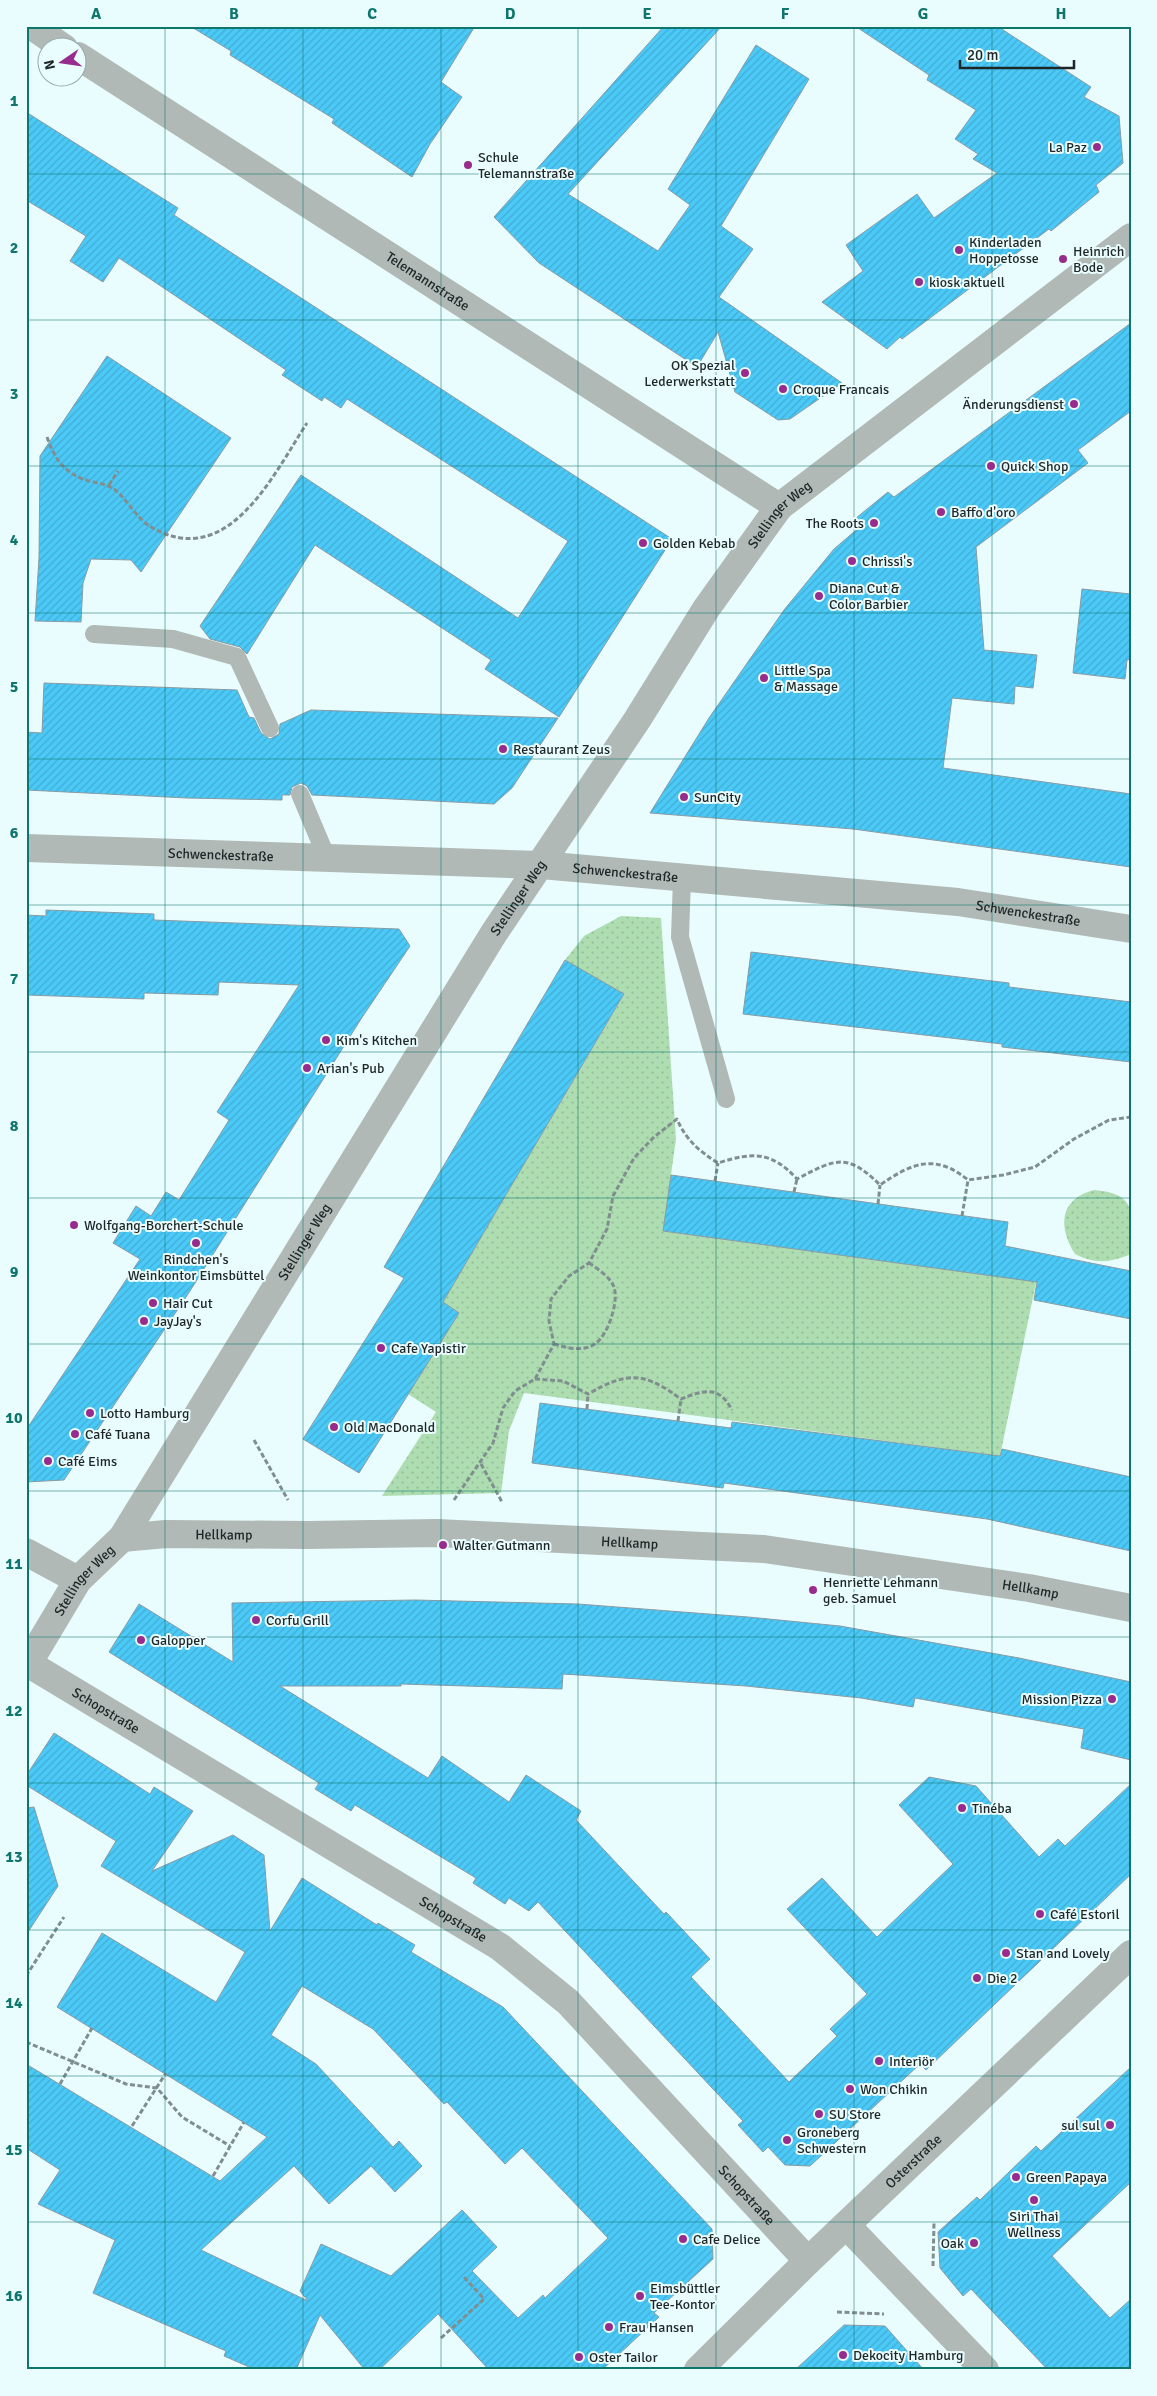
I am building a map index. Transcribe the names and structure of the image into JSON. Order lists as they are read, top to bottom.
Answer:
{
  "streets": {
    "street": [
      "Telemannstraße",
      "Stellinger Weg",
      "Schwenckestraße",
      "Hellkamp",
      "Schopstraße",
      "Osterstraße"
    ]
  },
  "crossings": [
    ["Telemannstraße", "Stellinger Weg"],
    ["Stellinger Weg", "Schwenckestraße"],
    ["Stellinger Weg", "Hellkamp"],
    ["Stellinger Weg", "Schopstraße"],
    ["Schopstraße", "Osterstraße"]
  ],
  "places": [
    "La Paz",
    "Schule Telemannstraße",
    "Kinderladen Hoppetosse",
    "Heinrich Bode",
    "kiosk aktuell",
    "OK Spezial Lederwerkstatt",
    "Croque Francais",
    "Änderungsdienst",
    "Quick Shop",
    "Baffo d'oro",
    "The Roots",
    "Golden Kebab",
    "Chrissi's",
    "Diana Cut & Color Barbier",
    "Little Spa & Massage",
    "Restaurant Zeus",
    "SunCity",
    "Kim's Kitchen",
    "Arian's Pub",
    "Wolfgang-Borchert-Schule",
    "Rindchen's Weinkontor Eimsbüttel",
    "Hair Cut",
    "JayJay's",
    "Cafe Yapistir",
    "Lotto Hamburg",
    "Old MacDonald",
    "Café Tuana",
    "Café Eims",
    "Walter Gutmann",
    "Henriette Lehmann geb. Samuel",
    "Corfu Grill",
    "Galopper",
    "Mission Pizza",
    "Tinéba",
    "Café Estoril",
    "Stan and Lovely",
    "Die 2",
    "Interiör",
    "Won Chikin",
    "SU Store",
    "sul sul",
    "Groneberg Schwestern",
    "Green Papaya",
    "Siri Thai Wellness",
    "Cafe Delice",
    "Oak",
    "Eimsbüttler Tee-Kontor",
    "Frau Hansen",
    "Dekocity Hamburg",
    "Oster Tailor"
  ],
  "scale_bar": "20 m",
  "north": "left",
  "grid": {
    "columns": [
      "A",
      "B",
      "C",
      "D",
      "E",
      "F",
      "G",
      "H"
    ],
    "rows": [
      "1",
      "2",
      "3",
      "4",
      "5",
      "6",
      "7",
      "8",
      "9",
      "10",
      "11",
      "12",
      "13",
      "14",
      "15",
      "16"
    ]
  }
}
